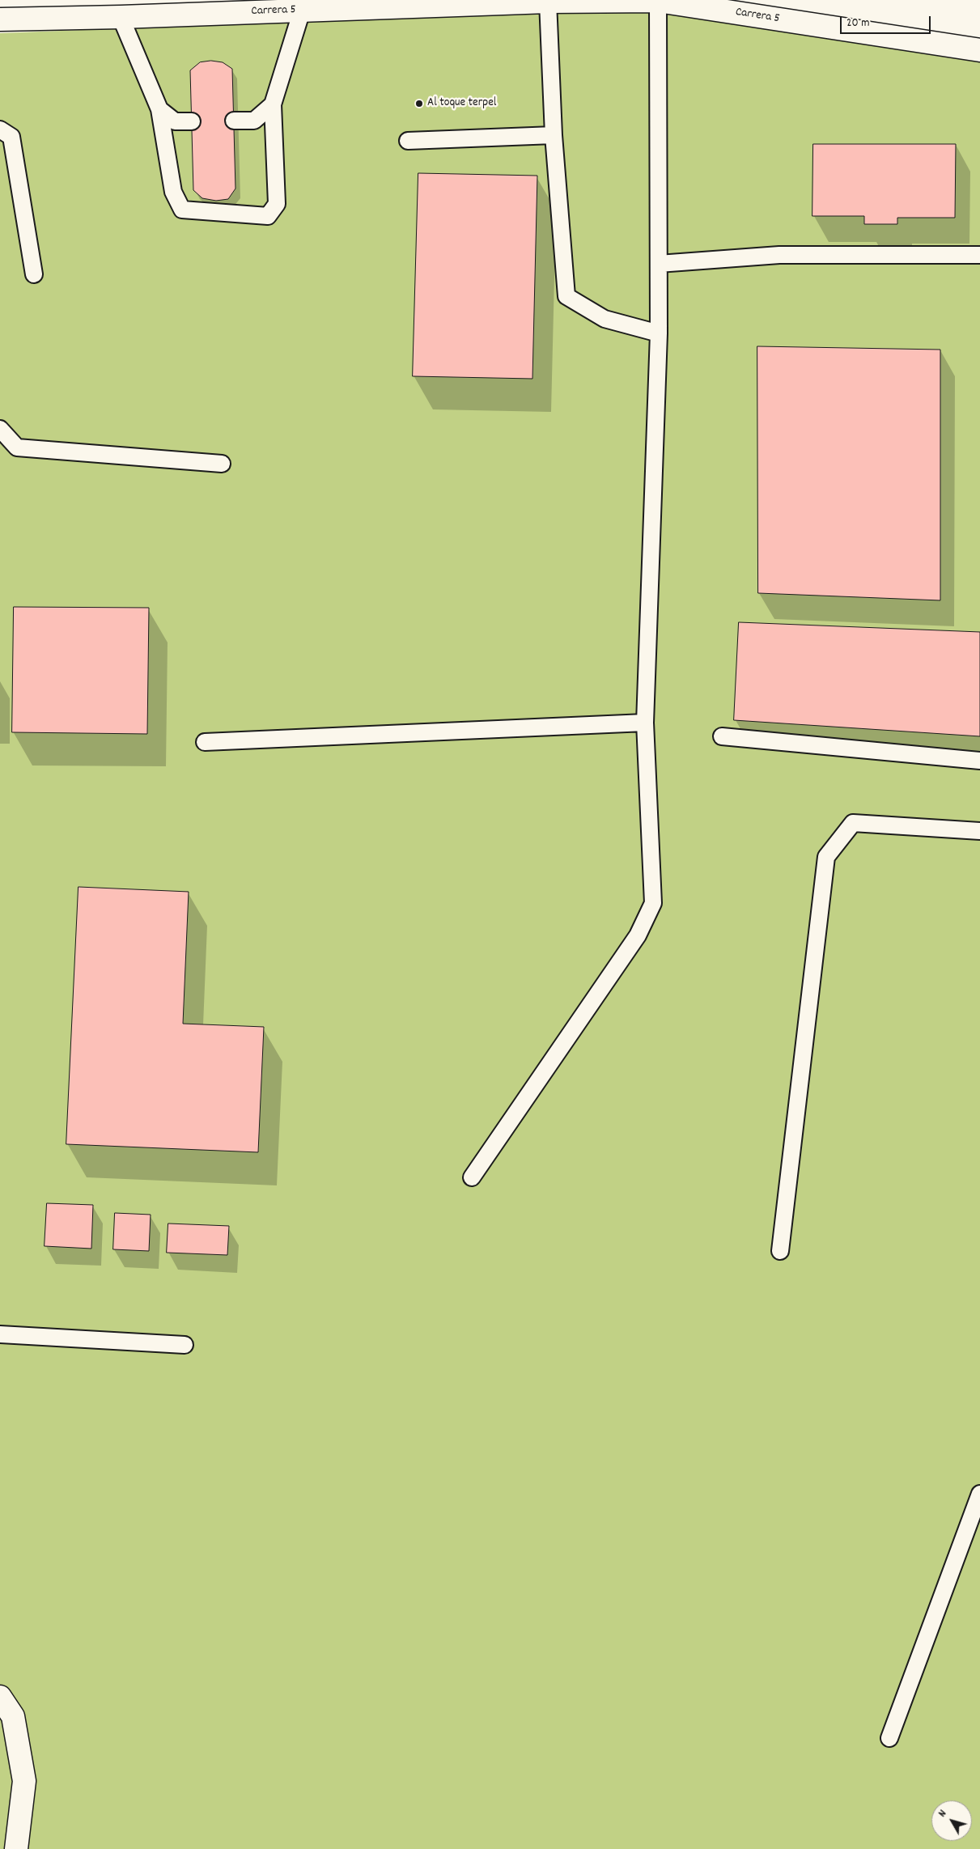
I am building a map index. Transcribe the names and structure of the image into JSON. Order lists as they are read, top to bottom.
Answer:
{
  "streets": {
    "main road": ["Carrera 5"]
  },
  "places": ["Al toque terpel"],
  "scale_bar": "20 m",
  "north": "top left"
}
